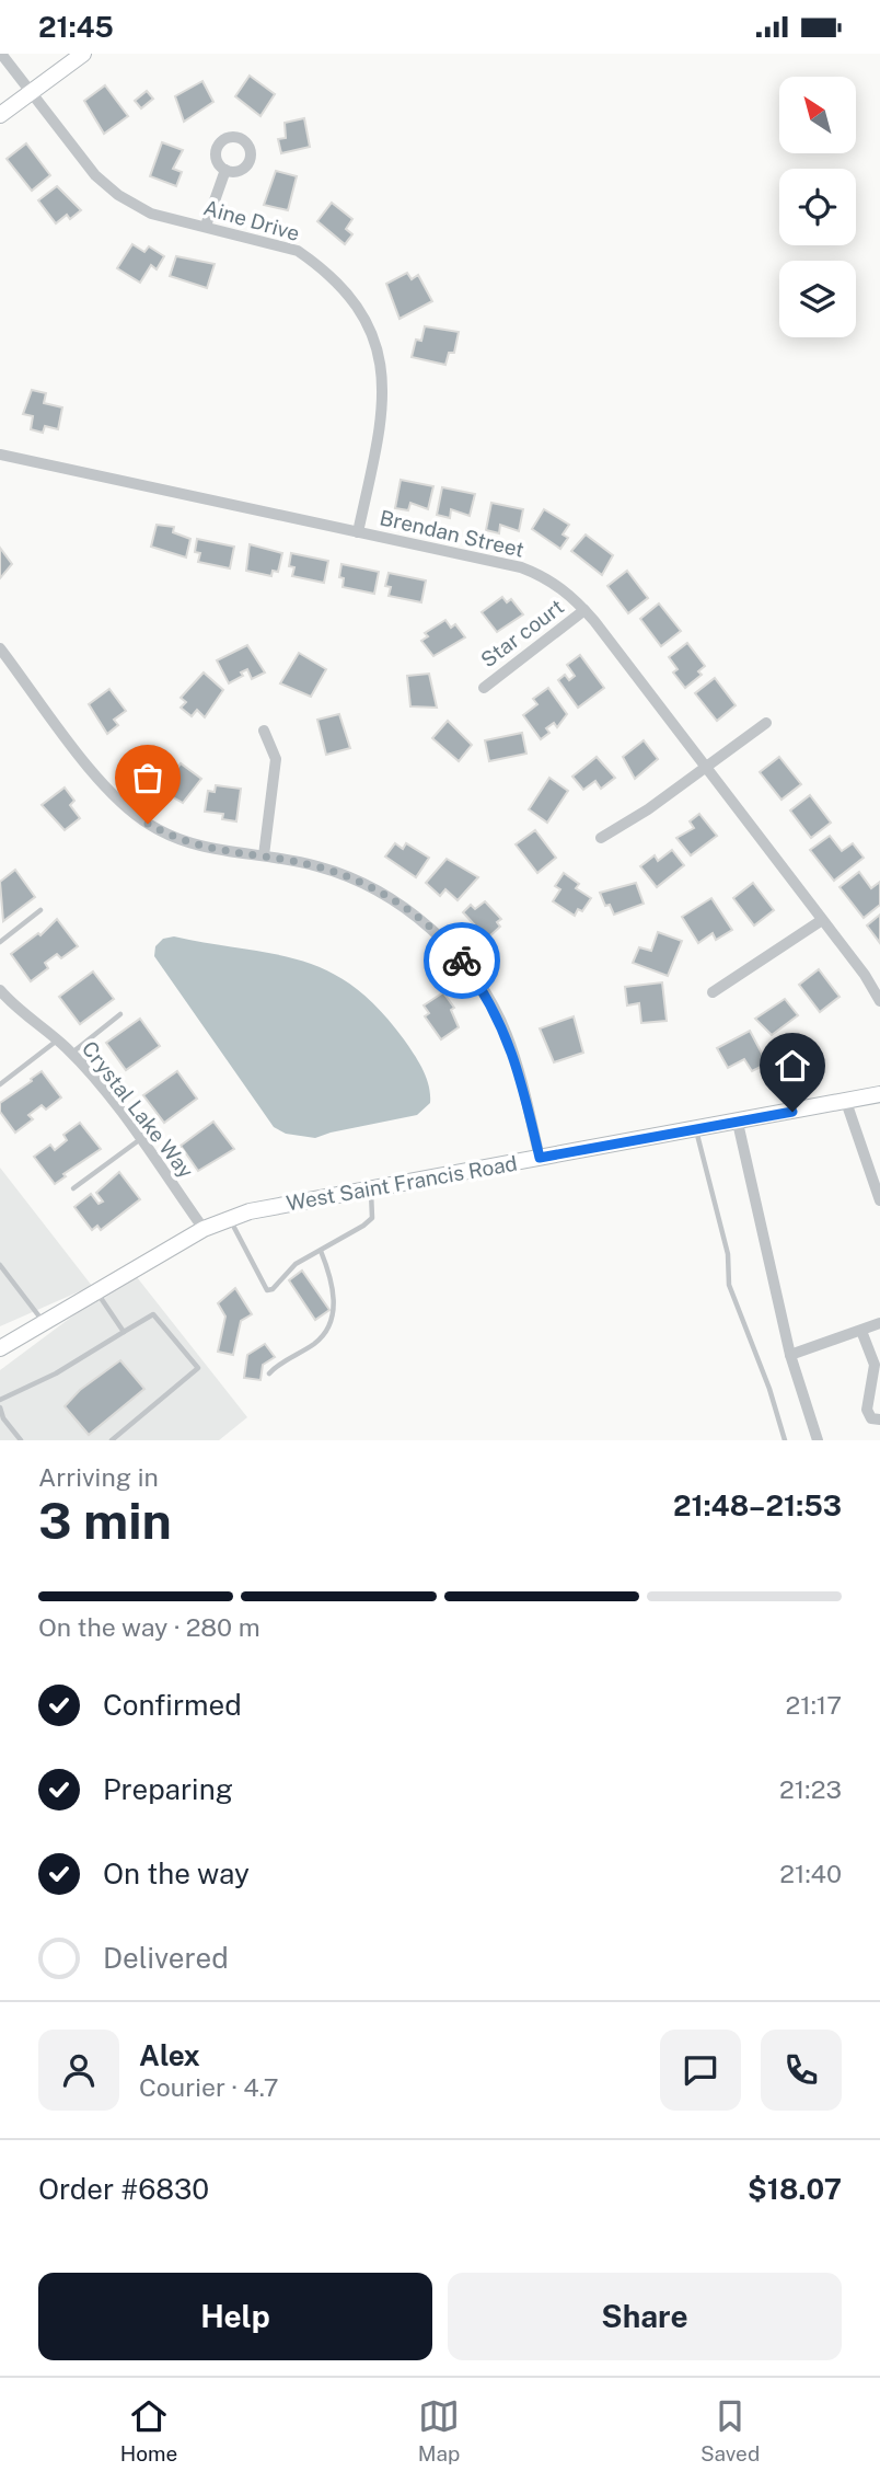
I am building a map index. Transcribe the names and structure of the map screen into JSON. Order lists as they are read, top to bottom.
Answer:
{
  "streets": {
    "street": [
      "Aine Drive",
      "Brendan Street",
      "Star court",
      "Crystal Lake Way",
      "West Saint Francis Road"
    ]
  },
  "crossings": [
    ["Aine Drive", "Brendan Street"],
    ["Brendan Street", "Star court"],
    ["Crystal Lake Way", "West Saint Francis Road"]
  ],
  "north": "top left",
  "page": {
    "status": "21:45",
    "heading": ["3 min", "Arriving in", "21:48–21:53"],
    "panel": [
      "Alex",
      "Courier · 4.7",
      "Order #6830",
      "$18.07"
    ],
    "bar": "On the way · 280 m",
    "list": [
      ["Confirmed", "21:17"],
      ["Preparing", "21:23"],
      ["On the way", "21:40"],
      "Delivered"
    ],
    "buttons": ["Help", "Share"],
    "tabs": ["Home", "Map", "Saved"]
  }
}
